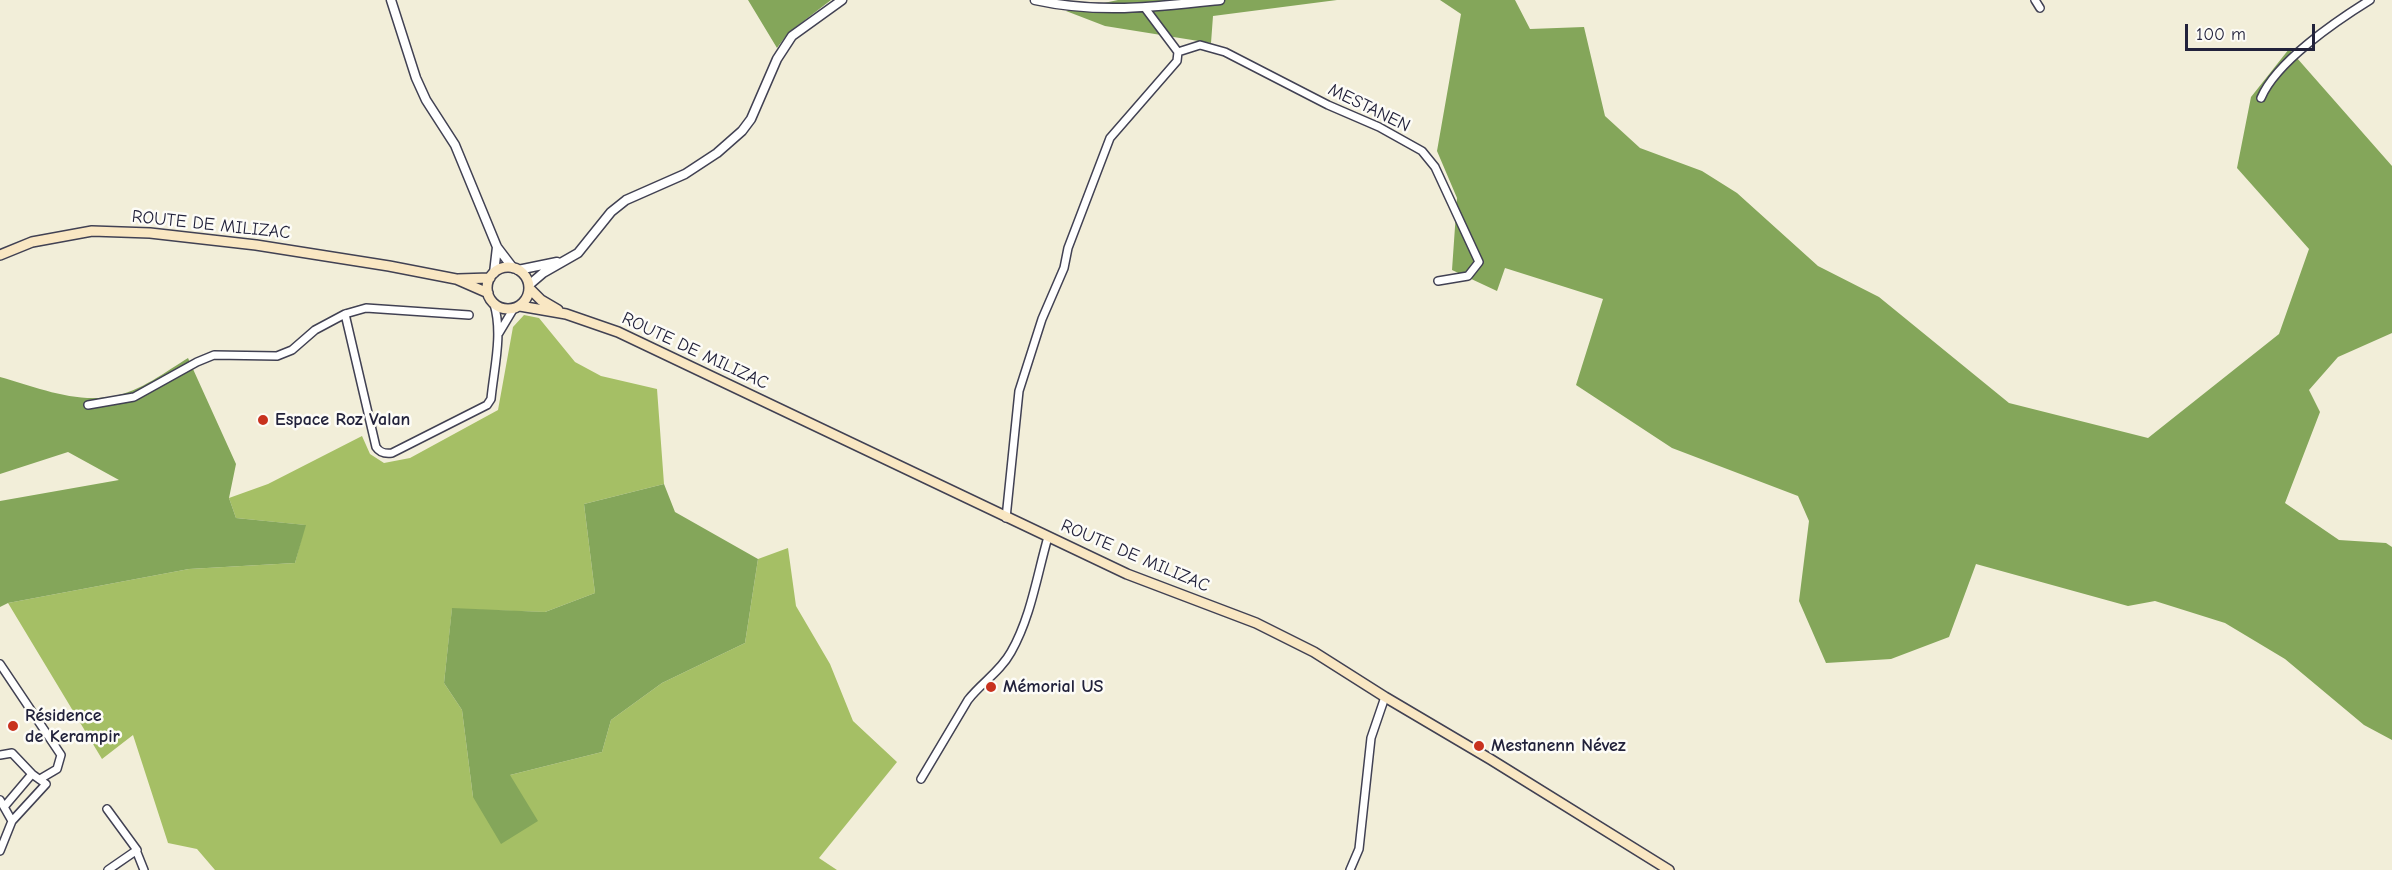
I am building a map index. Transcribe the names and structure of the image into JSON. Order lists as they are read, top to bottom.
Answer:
{
  "streets": {
    "main road": ["ROUTE DE MILIZAC"],
    "street": ["MESTANEN"]
  },
  "places": [
    "Espace Roz Valan",
    "Mémorial US",
    "Résidence de Kerampir",
    "Mestanenn Névez"
  ],
  "scale_bar": "100 m"
}
